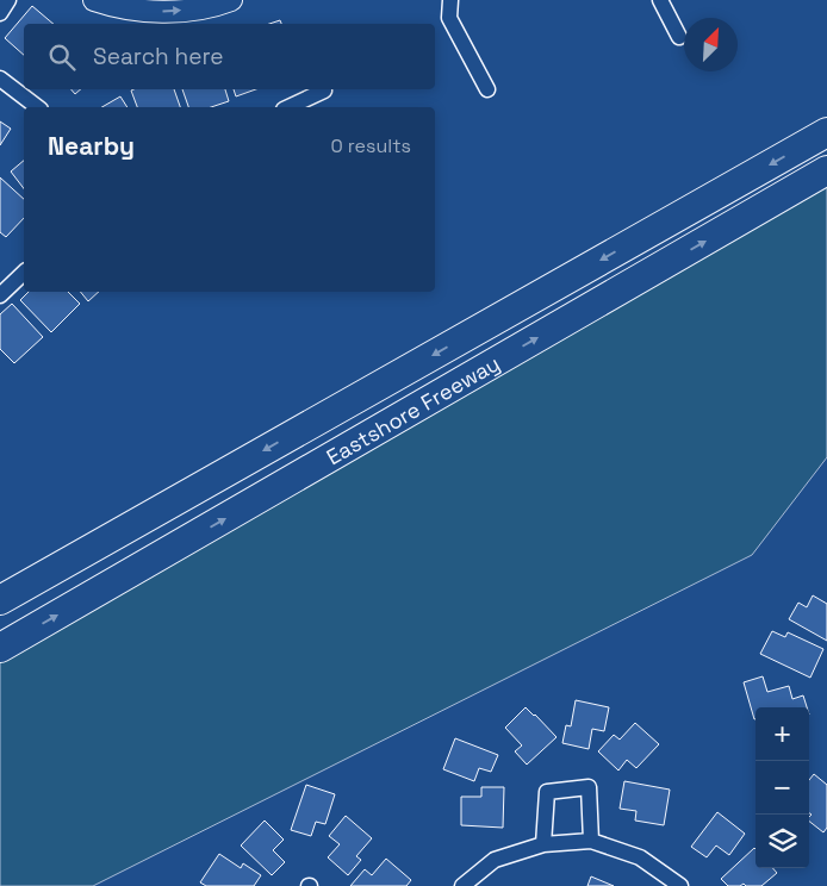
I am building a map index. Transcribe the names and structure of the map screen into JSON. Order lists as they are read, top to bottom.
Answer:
{
  "streets": {
    "highway": ["Eastshore Freeway"]
  },
  "north": "top right",
  "page": {
    "search": "Search here",
    "heading": ["Nearby", "0 results"],
    "map_buttons": ["+", "−"]
  }
}
